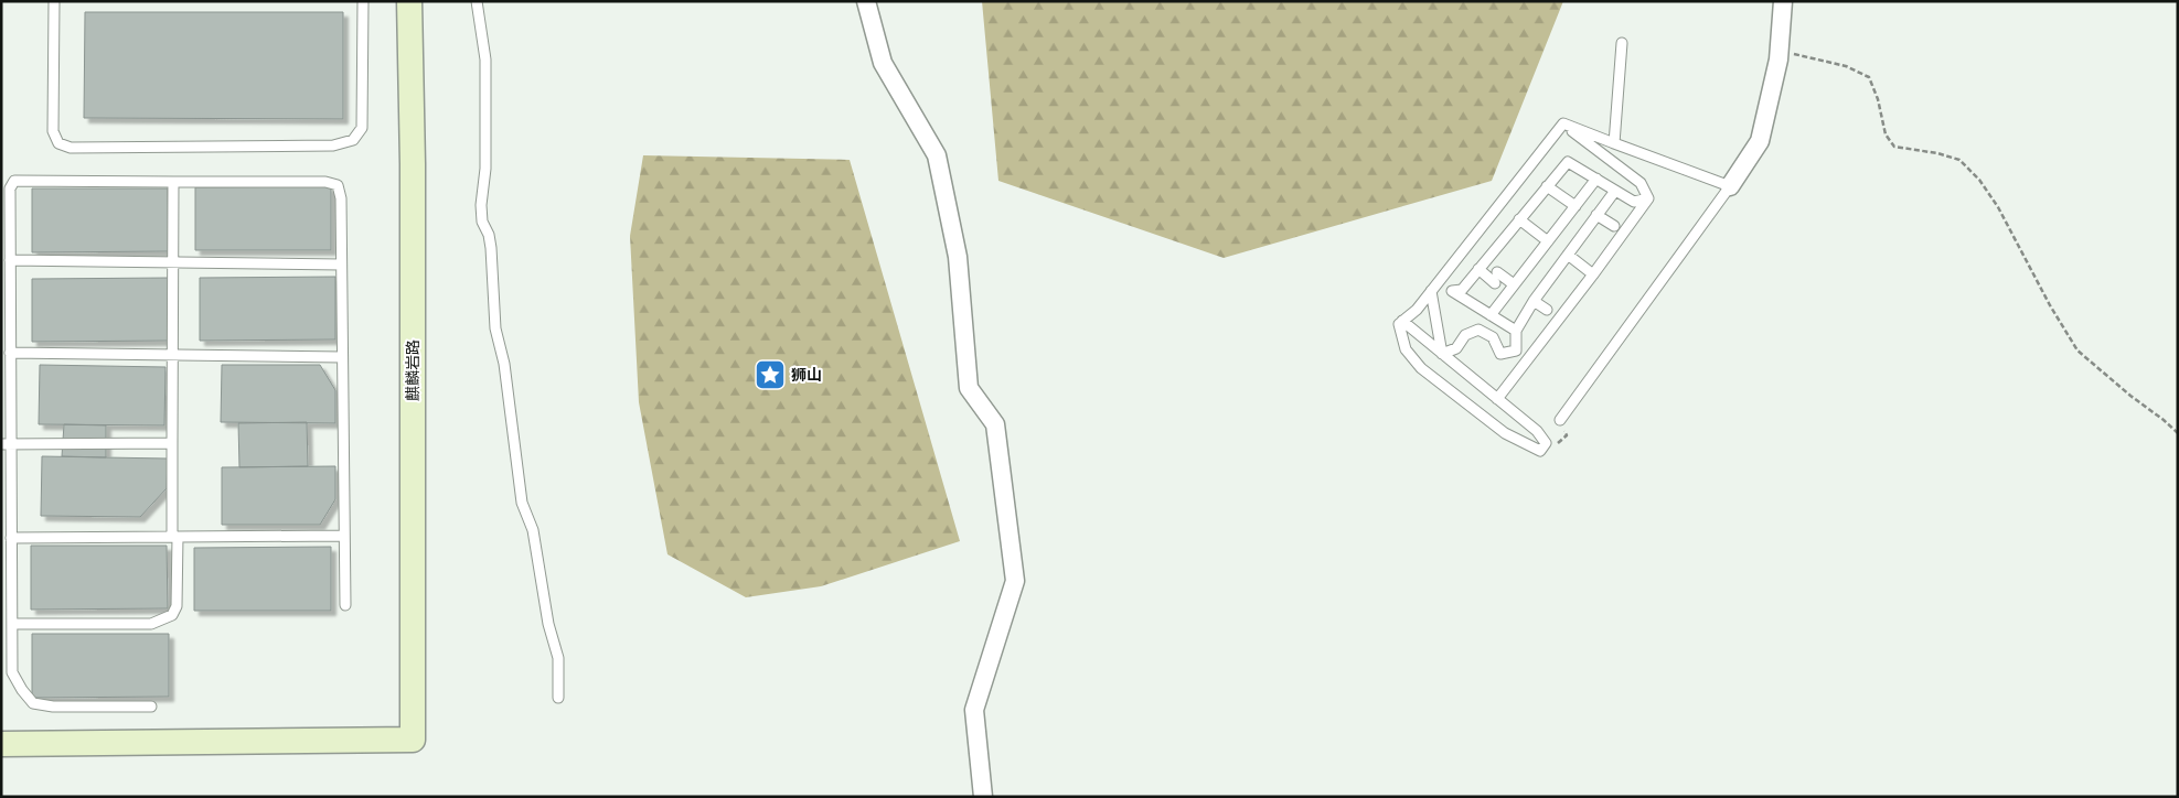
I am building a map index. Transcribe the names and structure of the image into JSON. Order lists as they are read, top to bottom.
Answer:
{
  "streets": {
    "main road": ["麒麟岩路"]
  },
  "places": {
    "place": ["狮山"]
  }
}
